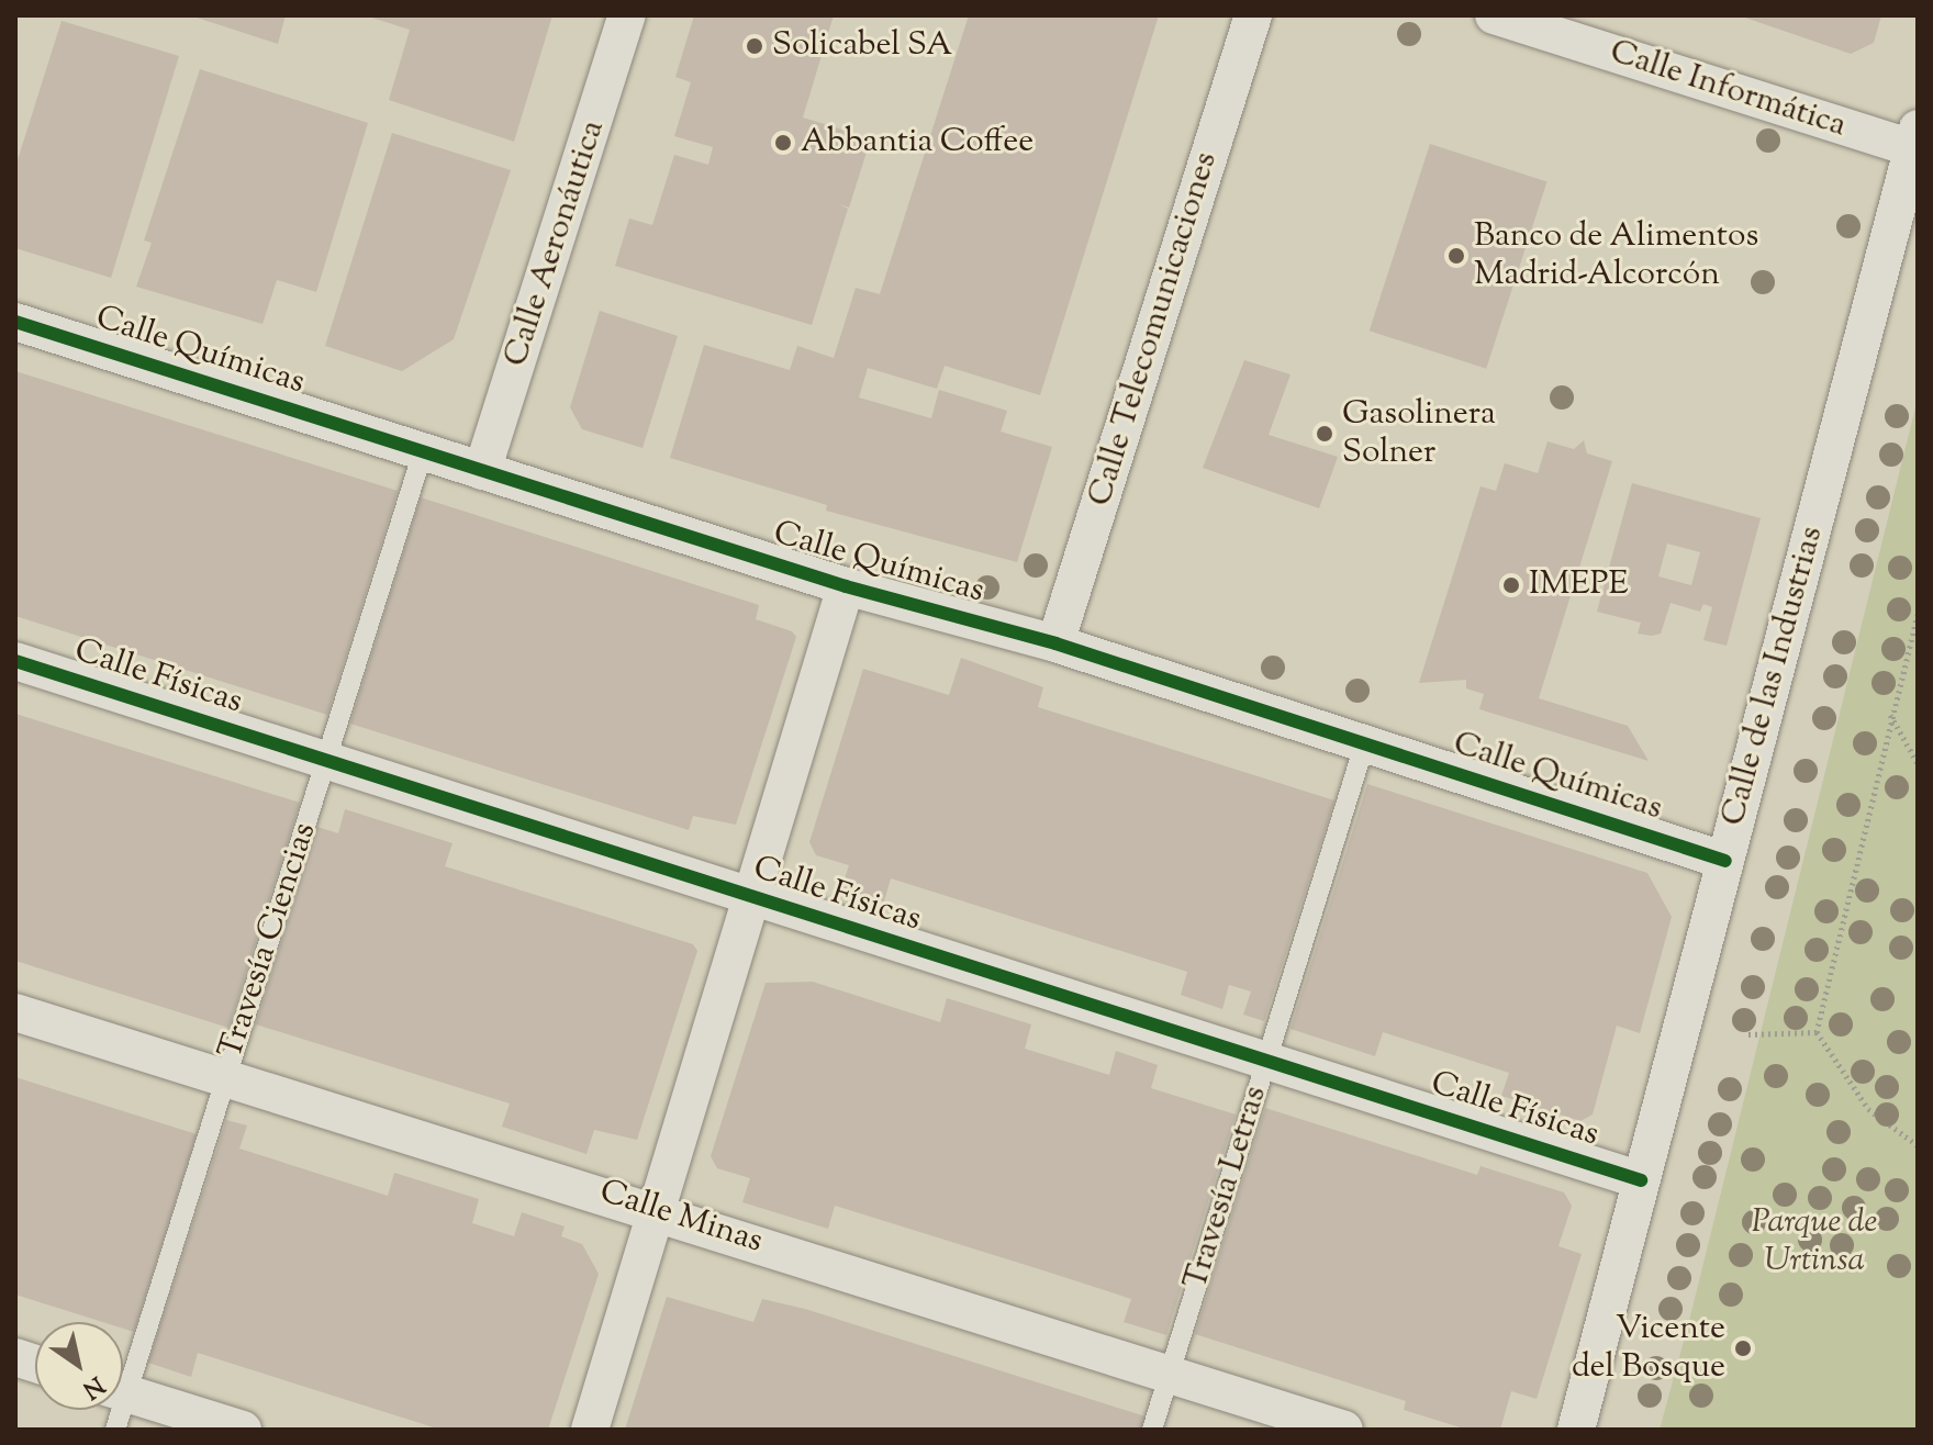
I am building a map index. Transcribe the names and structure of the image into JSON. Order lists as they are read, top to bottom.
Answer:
{
  "streets": {
    "street": [
      "Calle Informática",
      "Calle Aeronáutica",
      "Calle Telecomunicaciones",
      "Calle Químicas",
      "Calle de las Industrias",
      "Calle Físicas",
      "Calle Minas"
    ],
    "lane": ["Travesía Ciencias", "Travesía Letras"]
  },
  "crossings": [
    ["Calle Informática", "Calle de las Industrias"],
    ["Calle Aeronáutica", "Calle Químicas"],
    ["Calle Telecomunicaciones", "Calle Químicas"],
    ["Calle Químicas", "Calle de las Industrias"],
    ["Calle Químicas", "Travesía Ciencias"],
    ["Calle Químicas", "Travesía Letras"],
    ["Calle de las Industrias", "Calle Físicas"],
    ["Calle Físicas", "Travesía Ciencias"],
    ["Calle Físicas", "Travesía Letras"],
    ["Travesía Ciencias", "Calle Minas"],
    ["Travesía Letras", "Calle Minas"]
  ],
  "parks": ["Parque de Urtinsa"],
  "places": [
    "Solicabel SA",
    "Abbantia Coffee",
    "Banco de Alimentos Madrid-Alcorcón",
    "Gasolinera Solner",
    "IMEPE",
    "Vicente del Bosque"
  ],
  "north": "bottom right"
}
